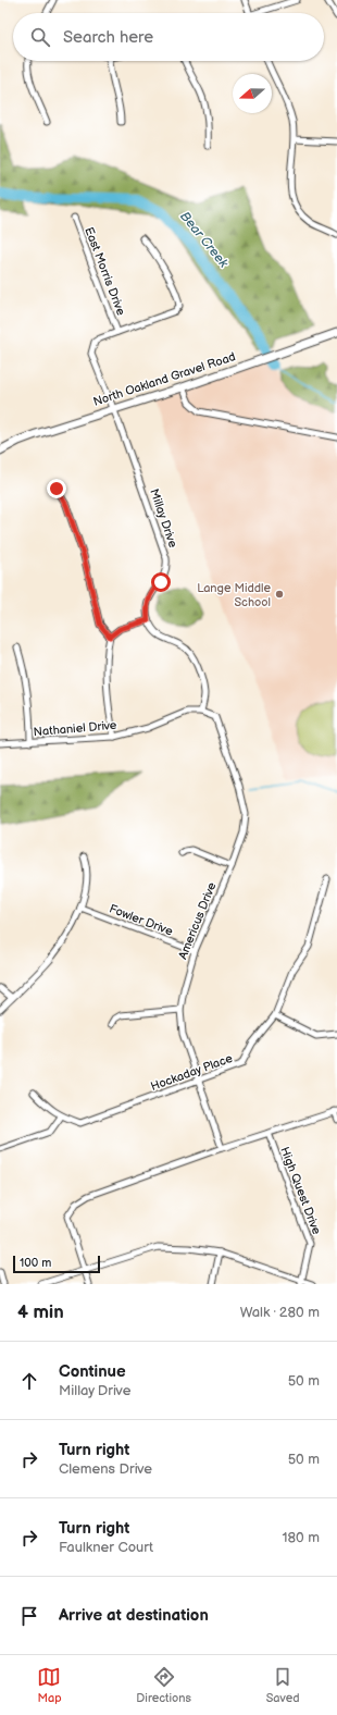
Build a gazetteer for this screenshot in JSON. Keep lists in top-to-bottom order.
{
  "streets": {
    "street": [
      "East Morris Drive",
      "North Oakland Gravel Road",
      "Millay Drive",
      "Nathaniel Drive",
      "Fowler Drive",
      "Americus Drive",
      "Hockaday Place",
      "High Quest Drive"
    ]
  },
  "crossings": [
    ["East Morris Drive", "Millay Drive"],
    ["North Oakland Gravel Road", "Millay Drive"],
    ["Nathaniel Drive", "Americus Drive"],
    ["Fowler Drive", "Americus Drive"],
    ["Americus Drive", "Hockaday Place"]
  ],
  "water": ["Bear Creek"],
  "places": ["Lange Middle School"],
  "scale_bar": "100 m",
  "north": "left",
  "page": {
    "search": "Search here",
    "scale": "100 m",
    "heading": ["4 min", "Walk · 280 m"],
    "list": [
      ["Continue", "Millay Drive", "50 m"],
      ["Turn right", "Clemens Drive", "50 m"],
      ["Turn right", "Faulkner Court", "180 m"],
      "Arrive at destination"
    ],
    "nav": ["Map", "Directions", "Saved"]
  }
}
